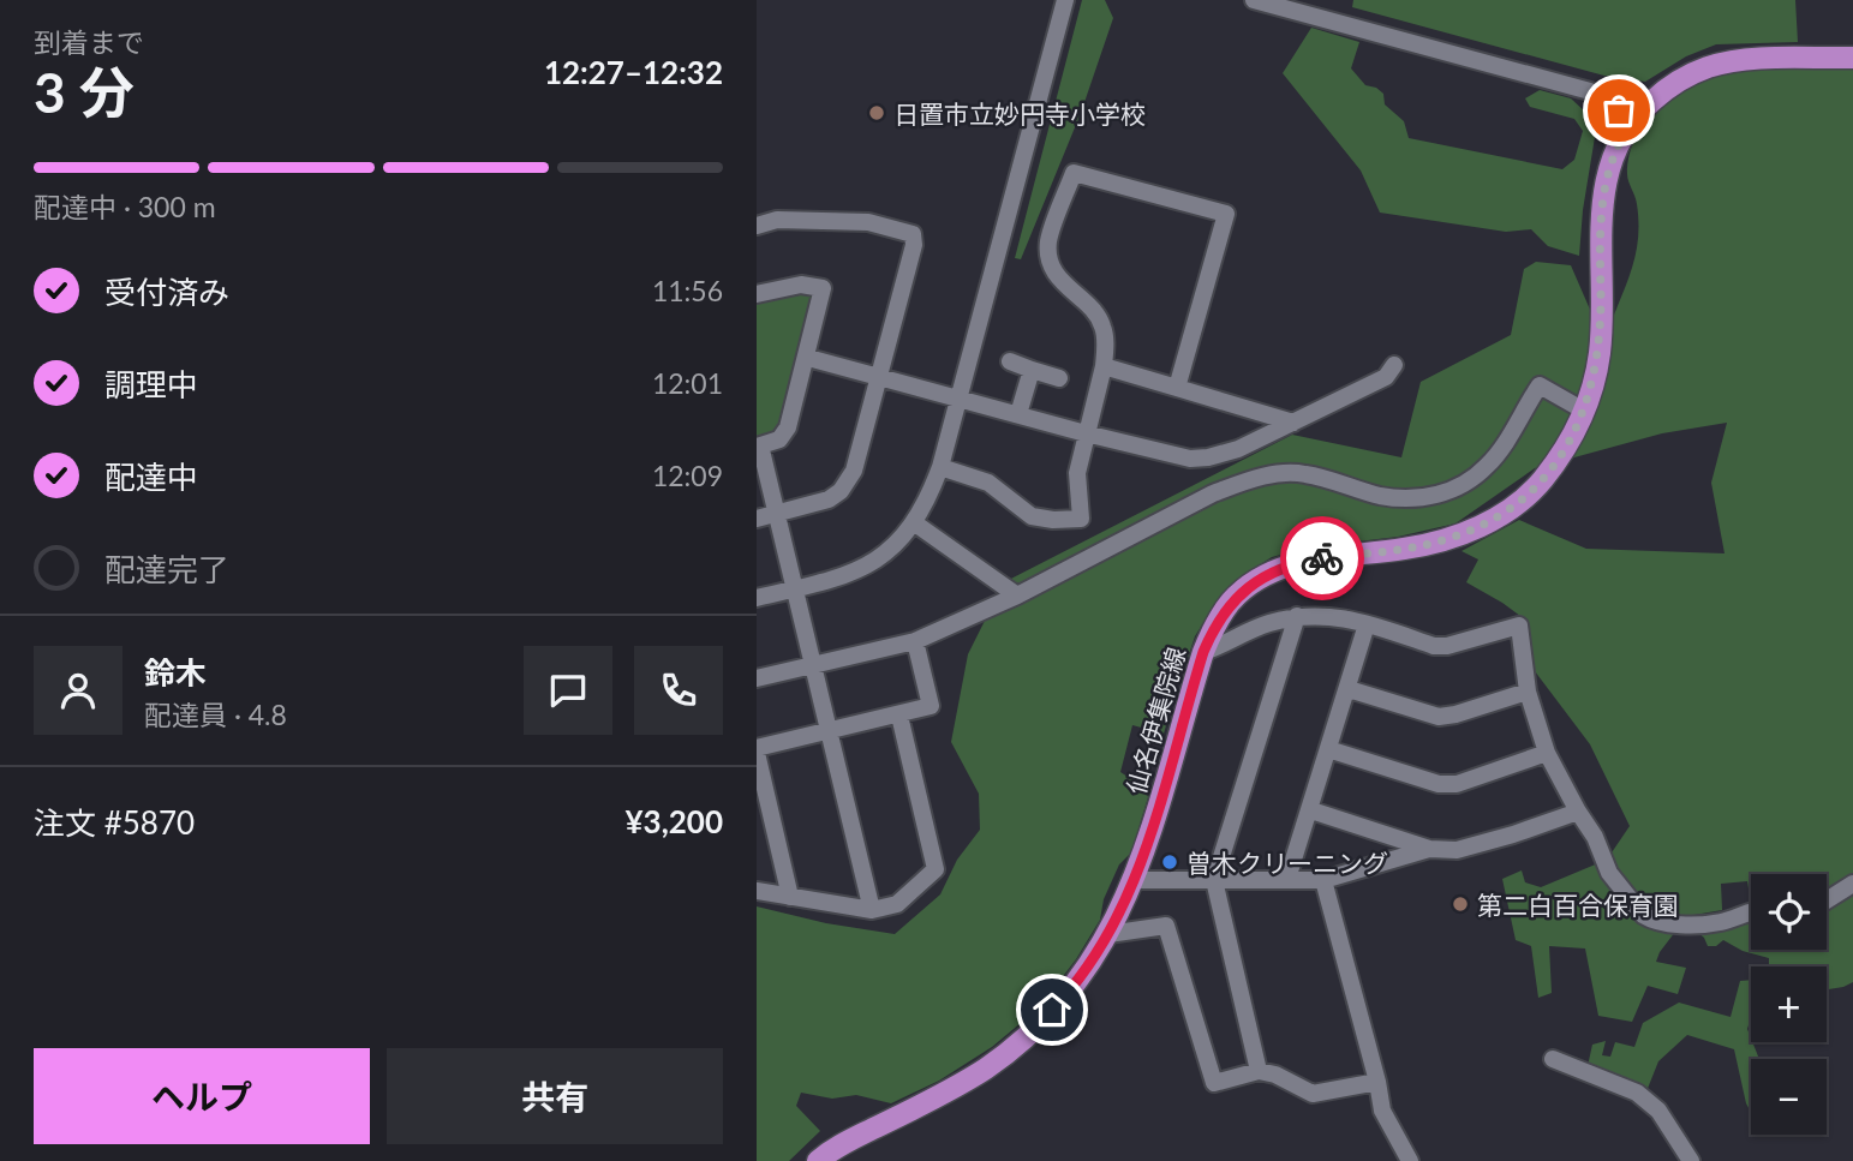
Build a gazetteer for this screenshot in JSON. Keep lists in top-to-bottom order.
{
  "streets": {
    "main road": ["仙名伊集院線"]
  },
  "places": ["日置市立妙円寺小学校", "曽木クリーニング", "第二白百合保育園"],
  "page": {
    "heading": ["3 分", "到着まで", "12:27–12:32"],
    "panel": [
      "鈴木",
      "配達員 · 4.8",
      "注文 #5870",
      "¥3,200"
    ],
    "bar": "配達中 · 300 m",
    "list": [
      ["受付済み", "11:56"],
      ["調理中", "12:01"],
      ["配達中", "12:09"],
      "配達完了"
    ],
    "map_buttons": ["+", "−"],
    "buttons": ["ヘルプ", "共有"]
  }
}
